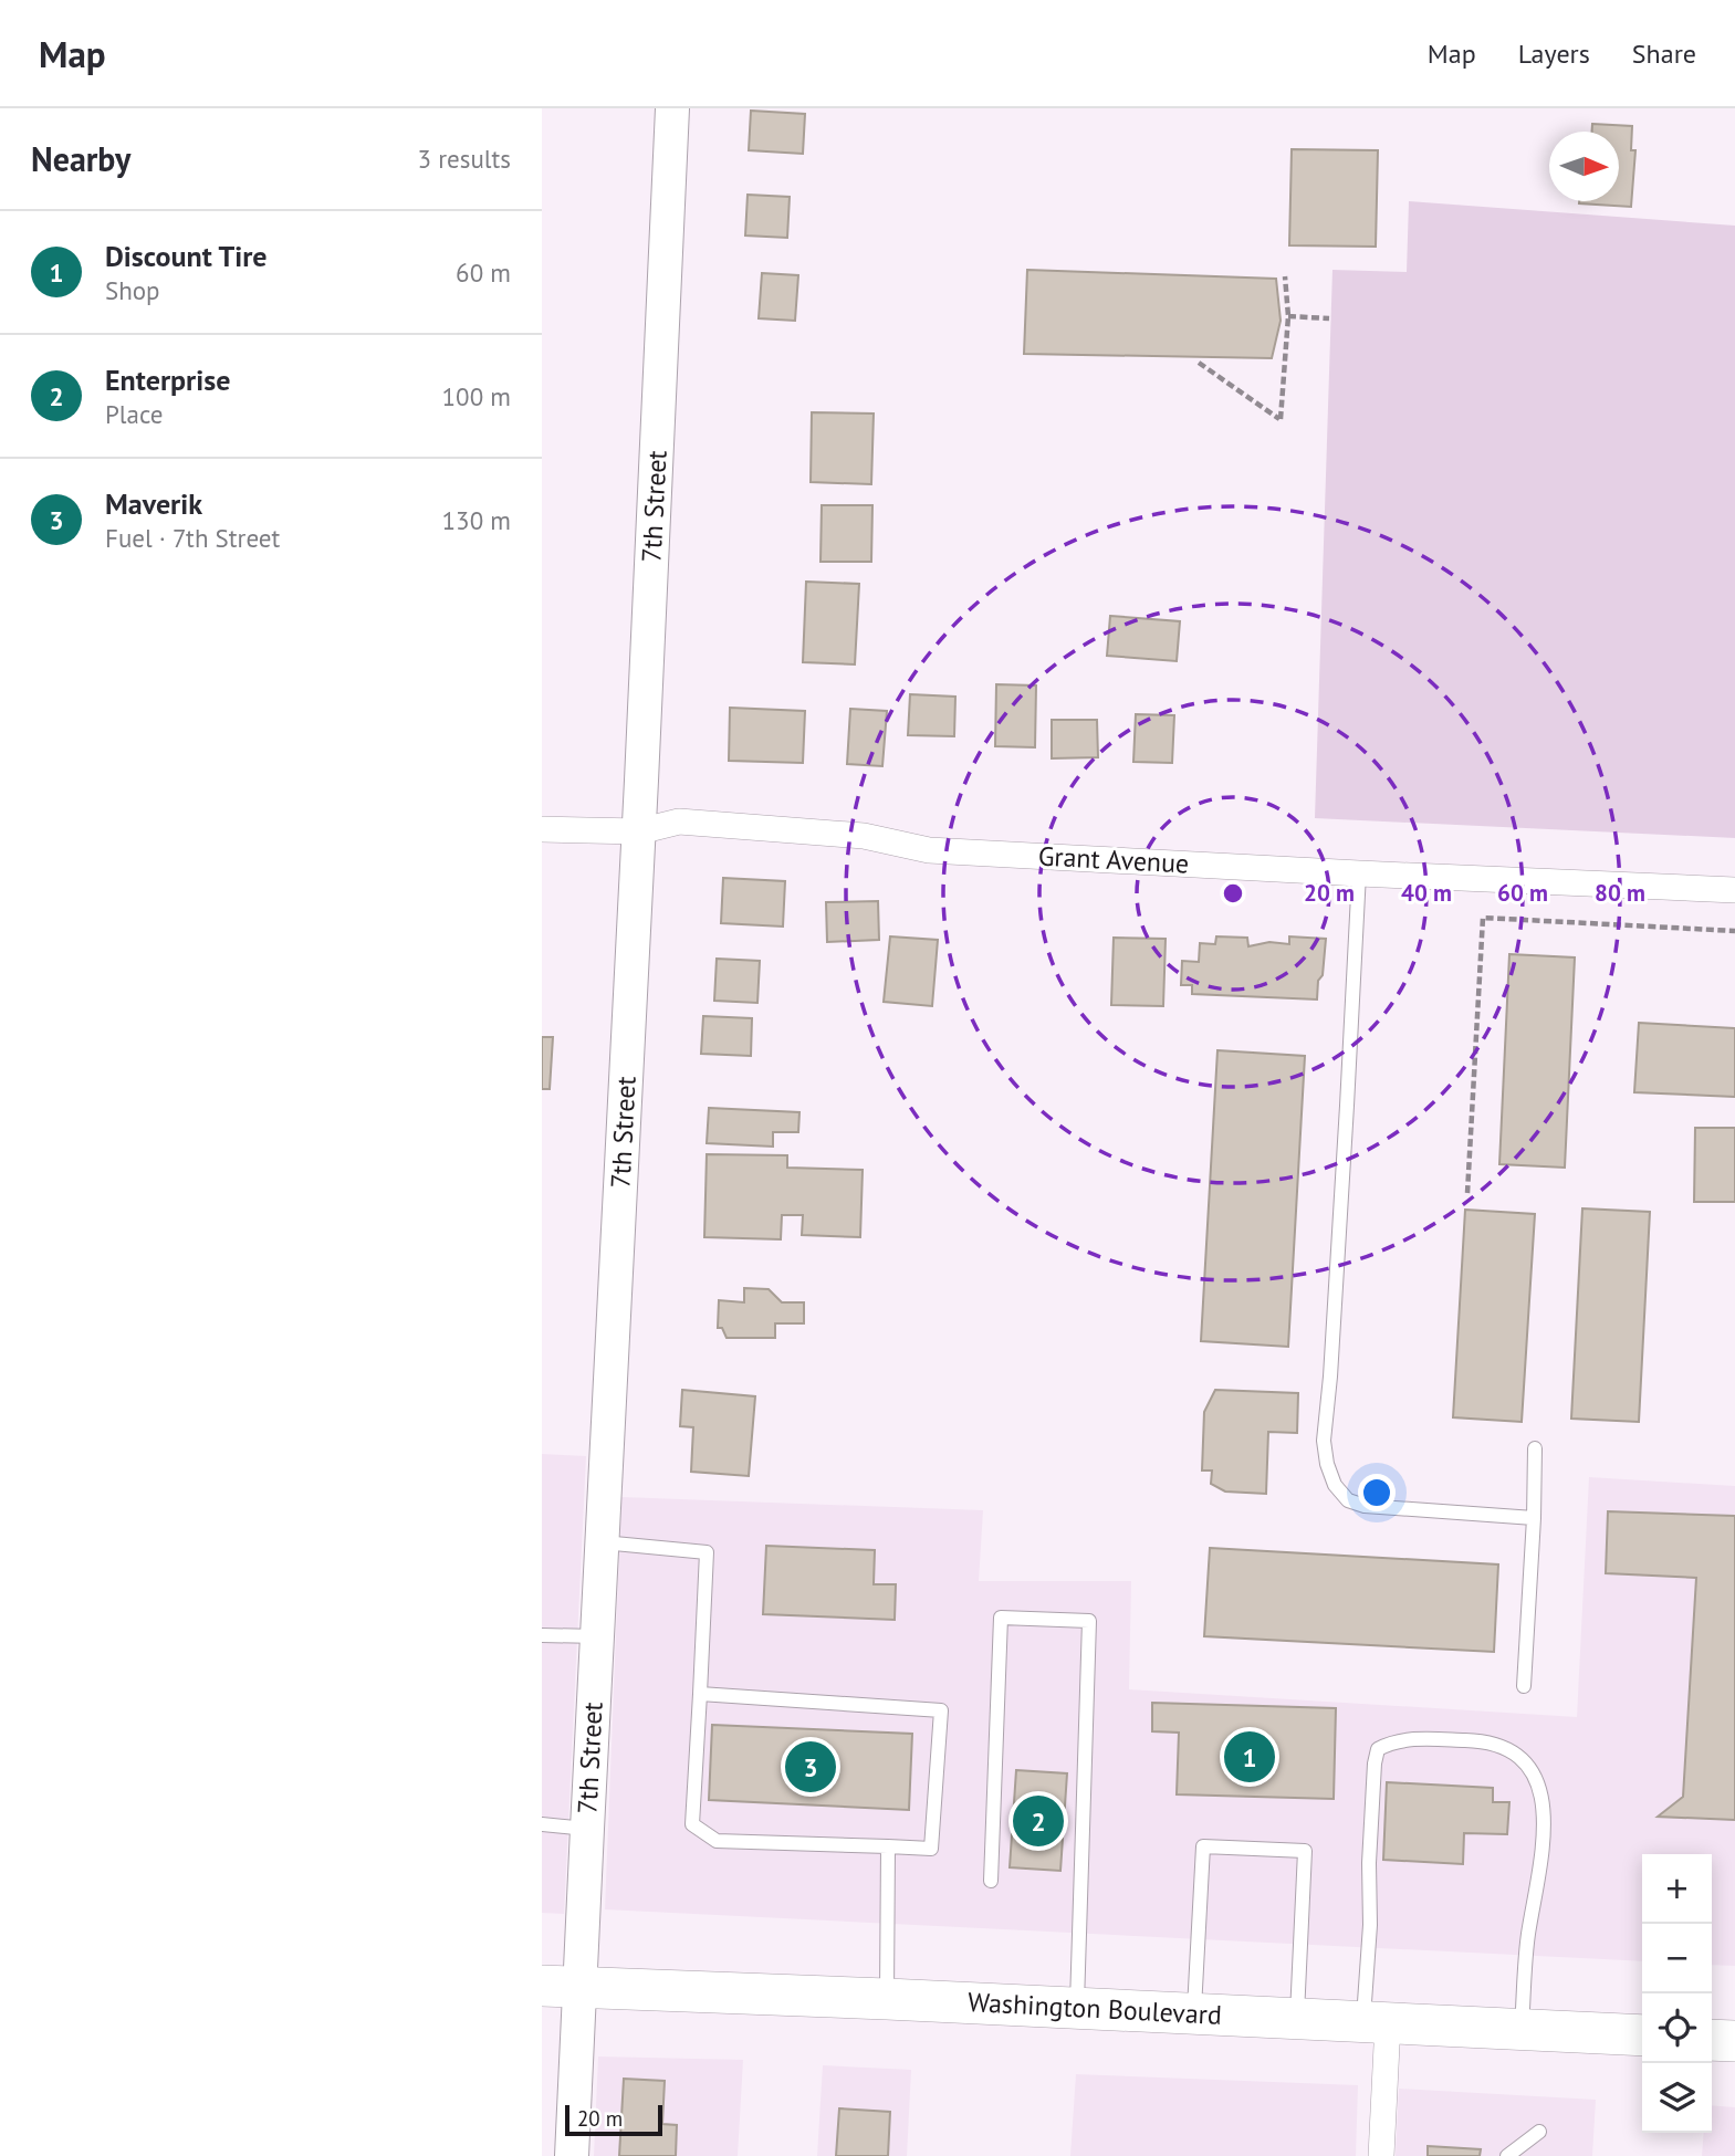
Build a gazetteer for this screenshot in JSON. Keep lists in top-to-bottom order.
{
  "streets": {
    "main road": ["Washington Boulevard"],
    "street": ["7th Street", "Grant Avenue"]
  },
  "crossings": [
    ["7th Street", "Grant Avenue"],
    ["7th Street", "Washington Boulevard"]
  ],
  "scale_bar": "20 m",
  "north": "right",
  "page": {
    "header": "Map",
    "nav": ["Map", "Layers", "Share"],
    "heading": ["Nearby", "3 results"],
    "list": [
      {
        "mark": "1",
        "name": "Discount Tire",
        "note": "Shop",
        "value": "60 m"
      },
      {
        "mark": "2",
        "name": "Enterprise",
        "note": "Place",
        "value": "100 m"
      },
      {
        "mark": "3",
        "name": "Maverik",
        "note": "Fuel · 7th Street",
        "value": "130 m"
      }
    ],
    "pins": ["1", "3", "2"],
    "map_buttons": ["+", "−"],
    "scale": "20 m"
  },
  "rings": [
    "20 m",
    "40 m",
    "60 m",
    "80 m"
  ]
}
